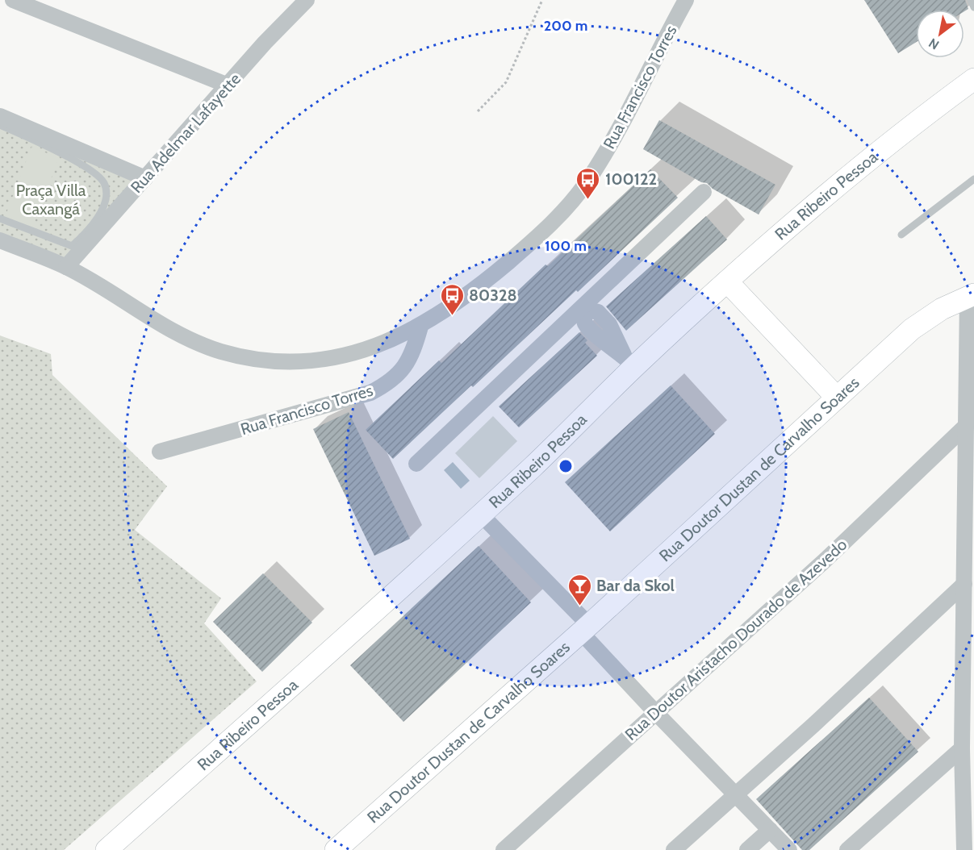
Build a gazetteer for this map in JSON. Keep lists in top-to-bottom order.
{
  "streets": {
    "main road": ["Rua Ribeiro Pessoa", "Rua Doutor Dustan de Carvalho Soares"],
    "street": ["Rua Francisco Torres", "Rua Adelmar Lafayette", "Rua Doutor Aristacho Dourado de Azevedo"]
  },
  "crossings": [
    ["Rua Francisco Torres", "Rua Adelmar Lafayette"]
  ],
  "parks": ["Praça Villa Caxangá"],
  "places": {
    "bus stop": ["100122", "80328"],
    "bar": ["Bar da Skol"]
  },
  "north": "bottom left",
  "rings": ["200 m", "100 m"]
}
